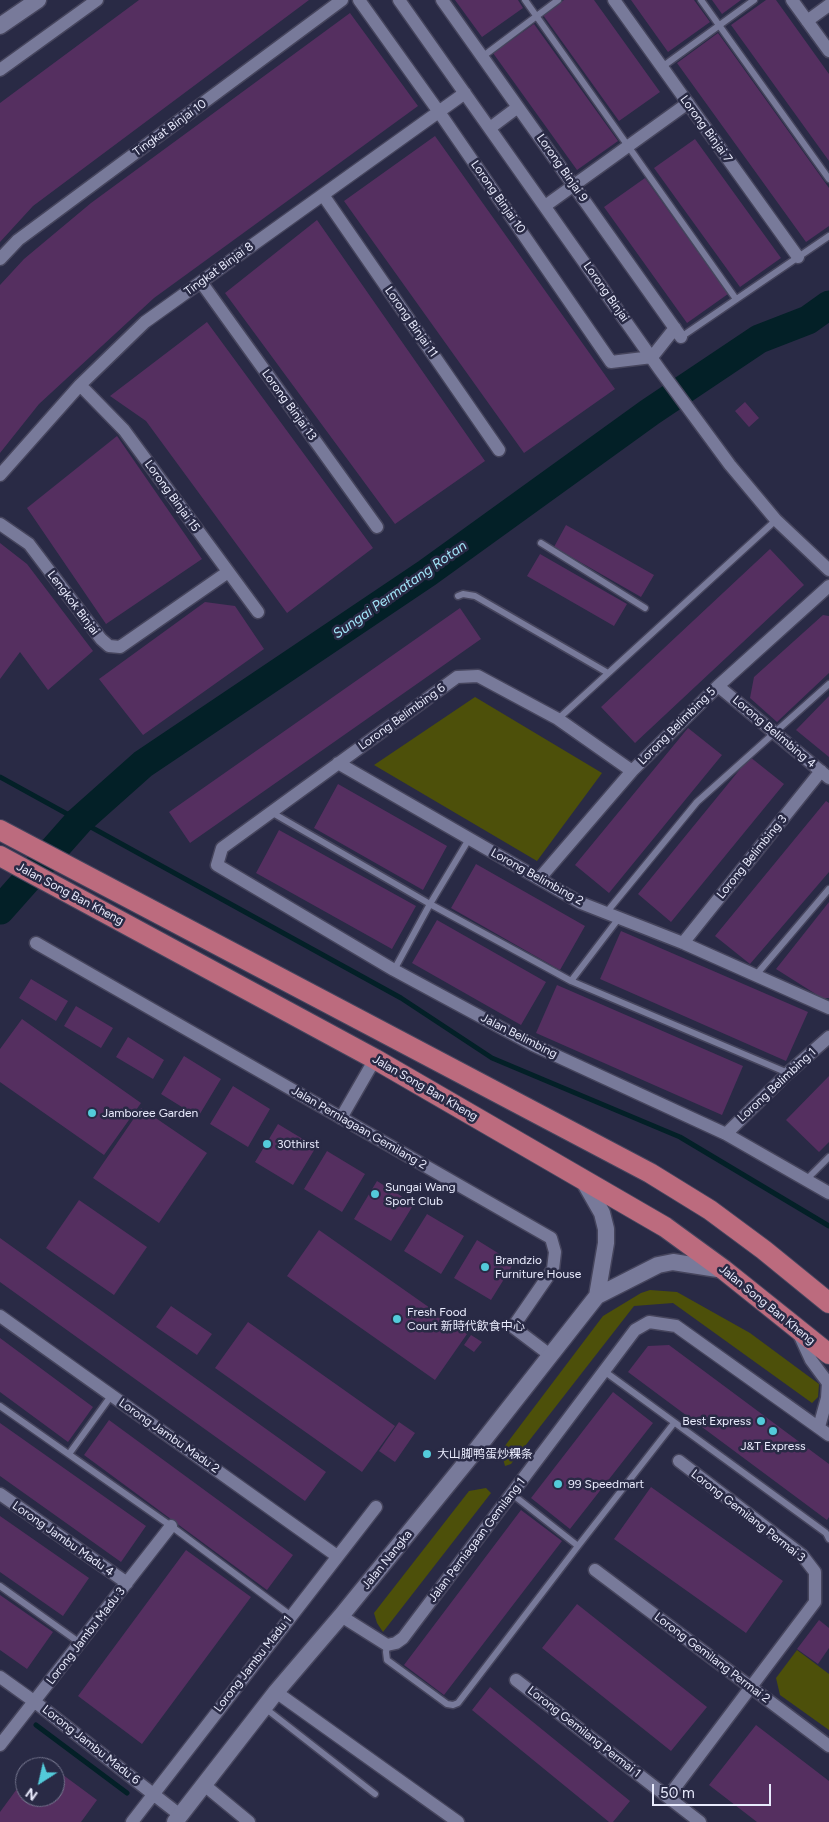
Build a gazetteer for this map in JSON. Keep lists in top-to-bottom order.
{
  "streets": {
    "main road": ["Jalan Song Ban Kheng"],
    "street": [
      "Tingkat Binjai 10",
      "Lorong Binjai 7",
      "Lorong Binjai 9",
      "Lorong Binjai 10",
      "Tingkat Binjai 8",
      "Lorong Binjai",
      "Lorong Binjai 11",
      "Lorong Binjai 13",
      "Lorong Binjai 15",
      "Lengkok Binjai",
      "Lorong Belimbing 6",
      "Lorong Belimbing 5",
      "Lorong Belimbing 4",
      "Lorong Belimbing 3",
      "Lorong Belimbing 2",
      "Jalan Belimbing",
      "Lorong Belimbing 1",
      "Jalan Perniagaan Gemilang 2",
      "Lorong Jambu Madu 2",
      "Lorong Gemilang Permai 3",
      "Lorong Jambu Madu 4",
      "Jalan Perniagaan Gemilang 1",
      "Jalan Nangka",
      "Lorong Jambu Madu 3",
      "Lorong Gemilang Permai 2",
      "Lorong Jambu Madu 1",
      "Lorong Gemilang Permai 1",
      "Lorong Jambu Madu 6"
    ]
  },
  "crossings": [
    ["Lorong Binjai 10", "Tingkat Binjai 8"],
    ["Lorong Binjai 10", "Lorong Binjai"],
    ["Tingkat Binjai 8", "Lorong Binjai"],
    ["Tingkat Binjai 8", "Lorong Binjai 11"],
    ["Tingkat Binjai 8", "Lorong Binjai 13"],
    ["Tingkat Binjai 8", "Lorong Binjai 15"],
    ["Lorong Binjai 15", "Lengkok Binjai"],
    ["Lorong Belimbing 6", "Lorong Belimbing 5"],
    ["Lorong Belimbing 6", "Lorong Belimbing 2"],
    ["Lorong Belimbing 6", "Jalan Belimbing"],
    ["Lorong Belimbing 5", "Lorong Belimbing 4"],
    ["Lorong Belimbing 5", "Lorong Belimbing 2"],
    ["Lorong Belimbing 4", "Lorong Belimbing 3"],
    ["Lorong Belimbing 3", "Lorong Belimbing 2"],
    ["Jalan Song Ban Kheng", "Jalan Nangka"],
    ["Jalan Belimbing", "Lorong Belimbing 1"],
    ["Jalan Perniagaan Gemilang 2", "Jalan Nangka"],
    ["Lorong Jambu Madu 2", "Lorong Jambu Madu 1"],
    ["Lorong Gemilang Permai 3", "Lorong Gemilang Permai 2"],
    ["Lorong Jambu Madu 4", "Lorong Jambu Madu 3"],
    ["Jalan Nangka", "Lorong Jambu Madu 6"],
    ["Lorong Jambu Madu 3", "Lorong Jambu Madu 6"],
    ["Lorong Jambu Madu 1", "Lorong Jambu Madu 6"]
  ],
  "water": ["Sungai Permatang Rotan"],
  "places": [
    "Jamboree Garden",
    "30thirst",
    "Sungai Wang Sport Club",
    "Brandzio Furniture House",
    "Fresh Food Court 新時代飲食中心",
    "Best Express",
    "J&T Express",
    "大山脚鸭蛋炒粿条",
    "99 Speedmart"
  ],
  "scale_bar": "50 m",
  "north": "bottom left"
}
